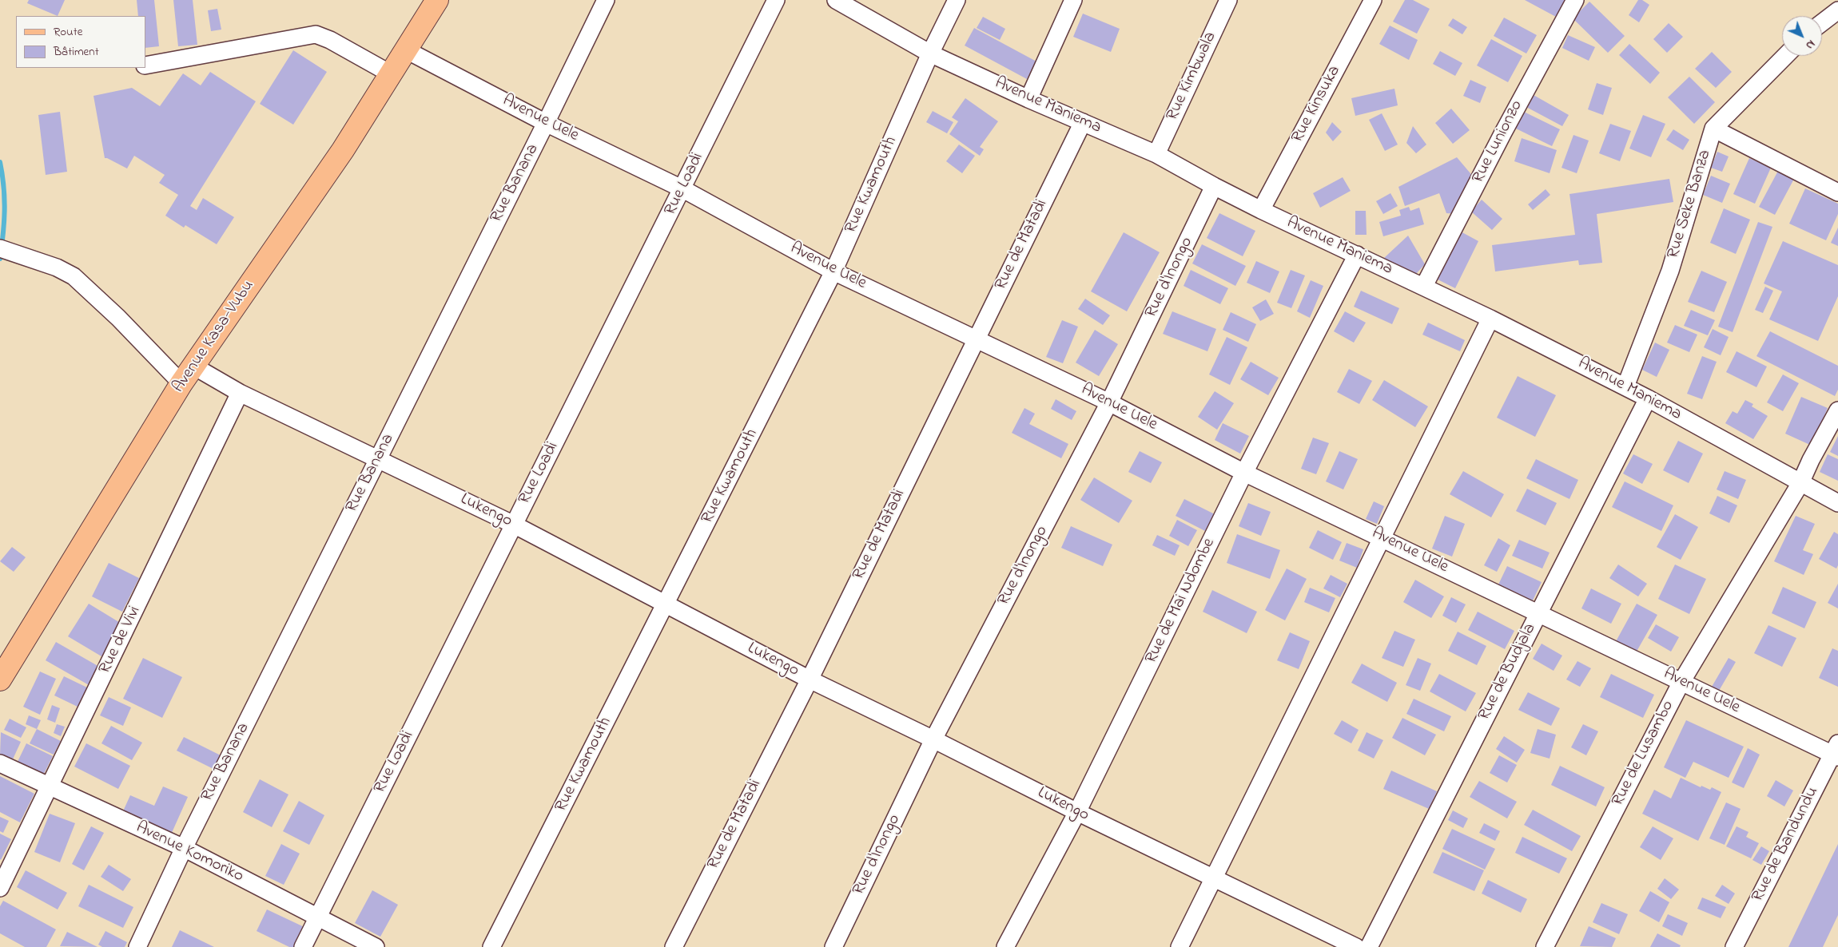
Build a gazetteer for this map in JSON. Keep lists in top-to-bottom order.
{
  "streets": {
    "main road": ["Avenue Kasa-Vubu"],
    "street": [
      "Rue Kimbwala",
      "Rue Kinsuka",
      "Avenue Maniema",
      "Avenue Uele",
      "Rue Lunionzo",
      "Rue Banana",
      "Rue Loadi",
      "Rue Kwamouth",
      "Rue Seke Banza",
      "Rue de Matadi",
      "Rue d'Inongo",
      "Lukengo",
      "Rue de Mai Ndombe",
      "Rue de Vivi",
      "Rue de Budjala",
      "Rue de Lusambo",
      "Rue de Bandundu",
      "Avenue Komoriko"
    ]
  },
  "crossings": [
    ["Rue Kimbwala", "Avenue Maniema"],
    ["Rue Kinsuka", "Avenue Maniema"],
    ["Avenue Maniema", "Rue Lunionzo"],
    ["Avenue Maniema", "Rue Kwamouth"],
    ["Avenue Maniema", "Rue Seke Banza"],
    ["Avenue Maniema", "Rue de Matadi"],
    ["Avenue Maniema", "Rue d'Inongo"],
    ["Avenue Maniema", "Rue de Mai Ndombe"],
    ["Avenue Maniema", "Rue de Budjala"],
    ["Avenue Maniema", "Rue de Lusambo"],
    ["Avenue Uele", "Rue Banana"],
    ["Avenue Uele", "Rue Loadi"],
    ["Avenue Uele", "Rue Kwamouth"],
    ["Avenue Uele", "Rue de Matadi"],
    ["Avenue Uele", "Rue d'Inongo"],
    ["Avenue Uele", "Avenue Kasa-Vubu"],
    ["Avenue Uele", "Rue de Mai Ndombe"],
    ["Avenue Uele", "Rue de Budjala"],
    ["Avenue Uele", "Rue de Lusambo"],
    ["Avenue Uele", "Rue de Bandundu"],
    ["Rue Banana", "Lukengo"],
    ["Rue Banana", "Avenue Komoriko"],
    ["Rue Loadi", "Lukengo"],
    ["Rue Loadi", "Avenue Komoriko"],
    ["Rue Kwamouth", "Lukengo"],
    ["Rue de Matadi", "Lukengo"],
    ["Rue d'Inongo", "Lukengo"],
    ["Avenue Kasa-Vubu", "Lukengo"],
    ["Lukengo", "Rue de Mai Ndombe"],
    ["Lukengo", "Rue de Vivi"],
    ["Rue de Vivi", "Avenue Komoriko"]
  ],
  "legend": ["Route", "Bâtiment"],
  "north": "bottom right"
}
